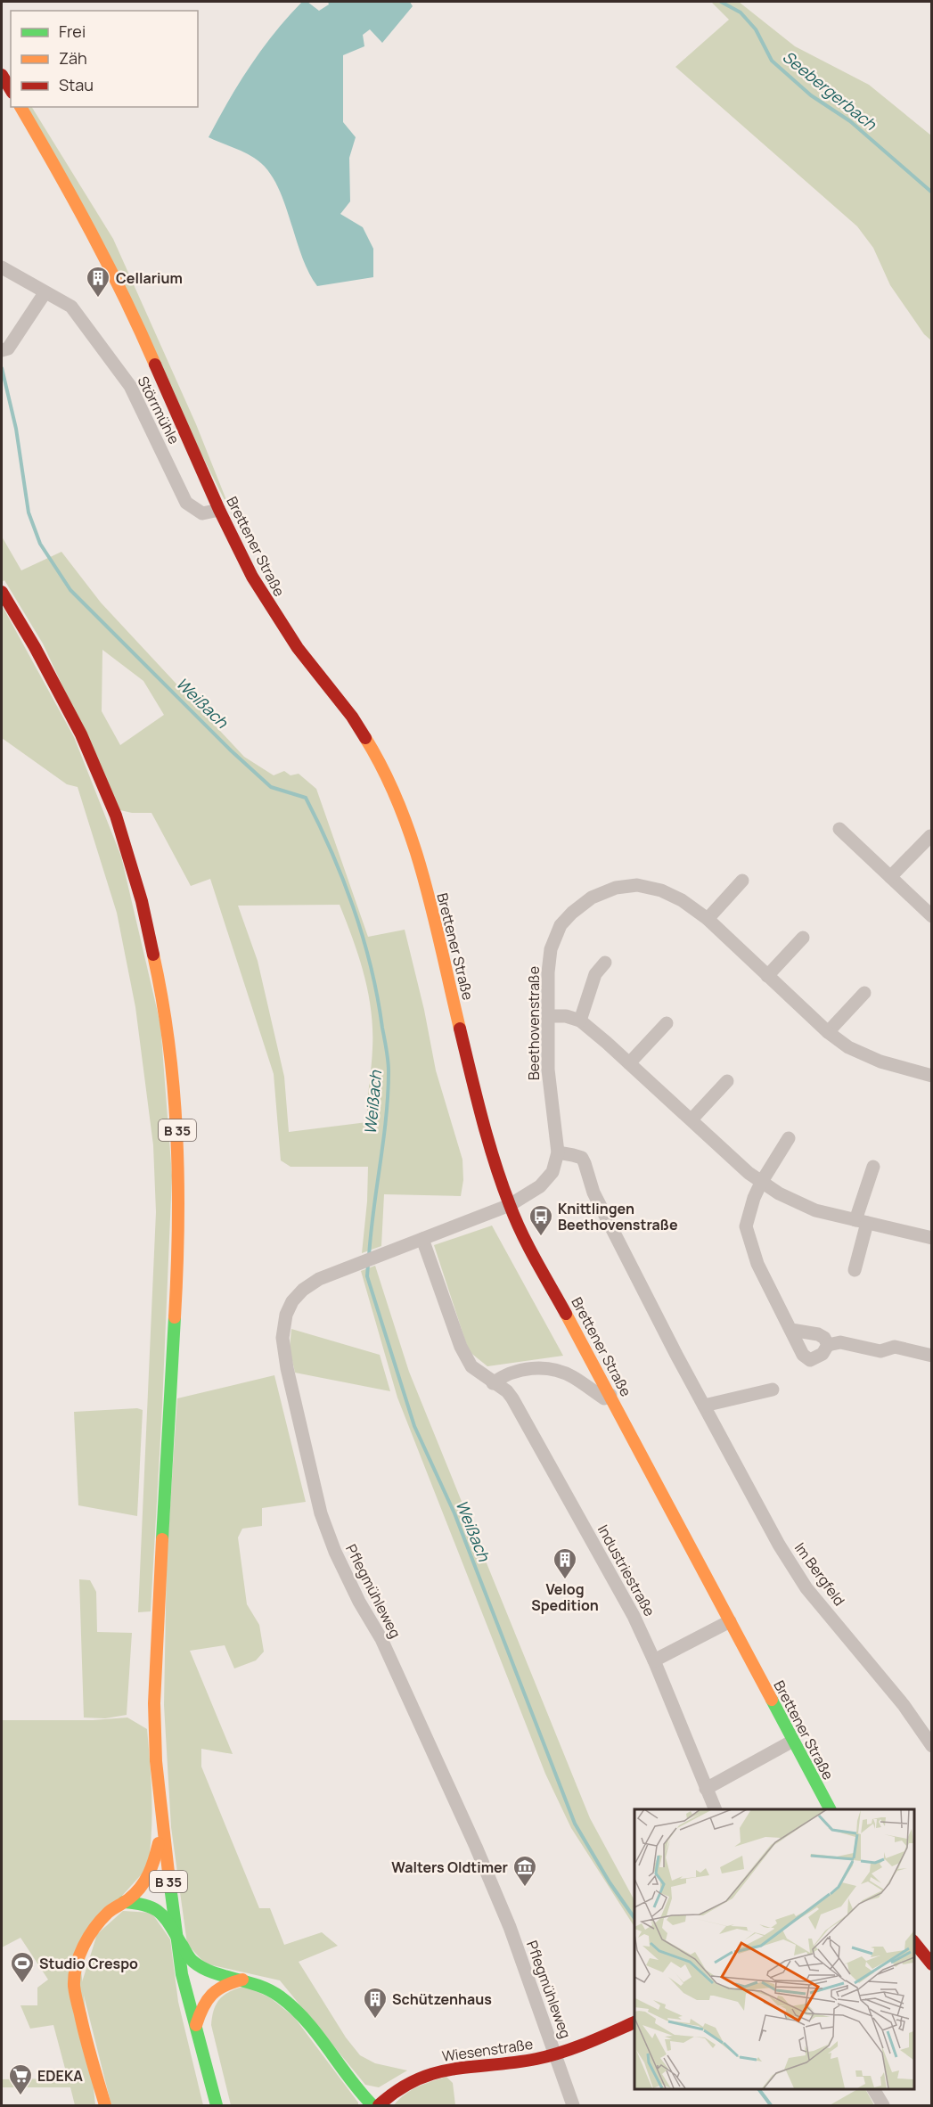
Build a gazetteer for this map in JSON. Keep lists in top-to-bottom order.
{
  "streets": {
    "main road": ["Brettener Straße", "B 35", "Wiesenstraße"],
    "street": [
      "Störrmühle",
      "Beethovenstraße",
      "Industriestraße",
      "Im Bergfeld",
      "Pflegmühleweg"
    ]
  },
  "crossings": [
    ["Störrmühle", "Brettener Straße"],
    ["Brettener Straße", "Beethovenstraße"],
    ["Brettener Straße", "Pflegmühleweg"],
    ["Beethovenstraße", "Im Bergfeld"],
    ["Beethovenstraße", "Pflegmühleweg"],
    ["Industriestraße", "Pflegmühleweg"],
    ["Pflegmühleweg", "Wiesenstraße"]
  ],
  "water": ["Seebergerbach", "Weißach"],
  "places": {
    "building": ["Cellarium", "Velog Spedition", "Schützenhaus"],
    "bus stop": ["Knittlingen Beethovenstraße"],
    "museum": ["Walters Oldtimer"],
    "sports": ["Studio Crespo"],
    "supermarket": ["EDEKA"]
  },
  "legend": ["Frei", "Zäh", "Stau"]
}
